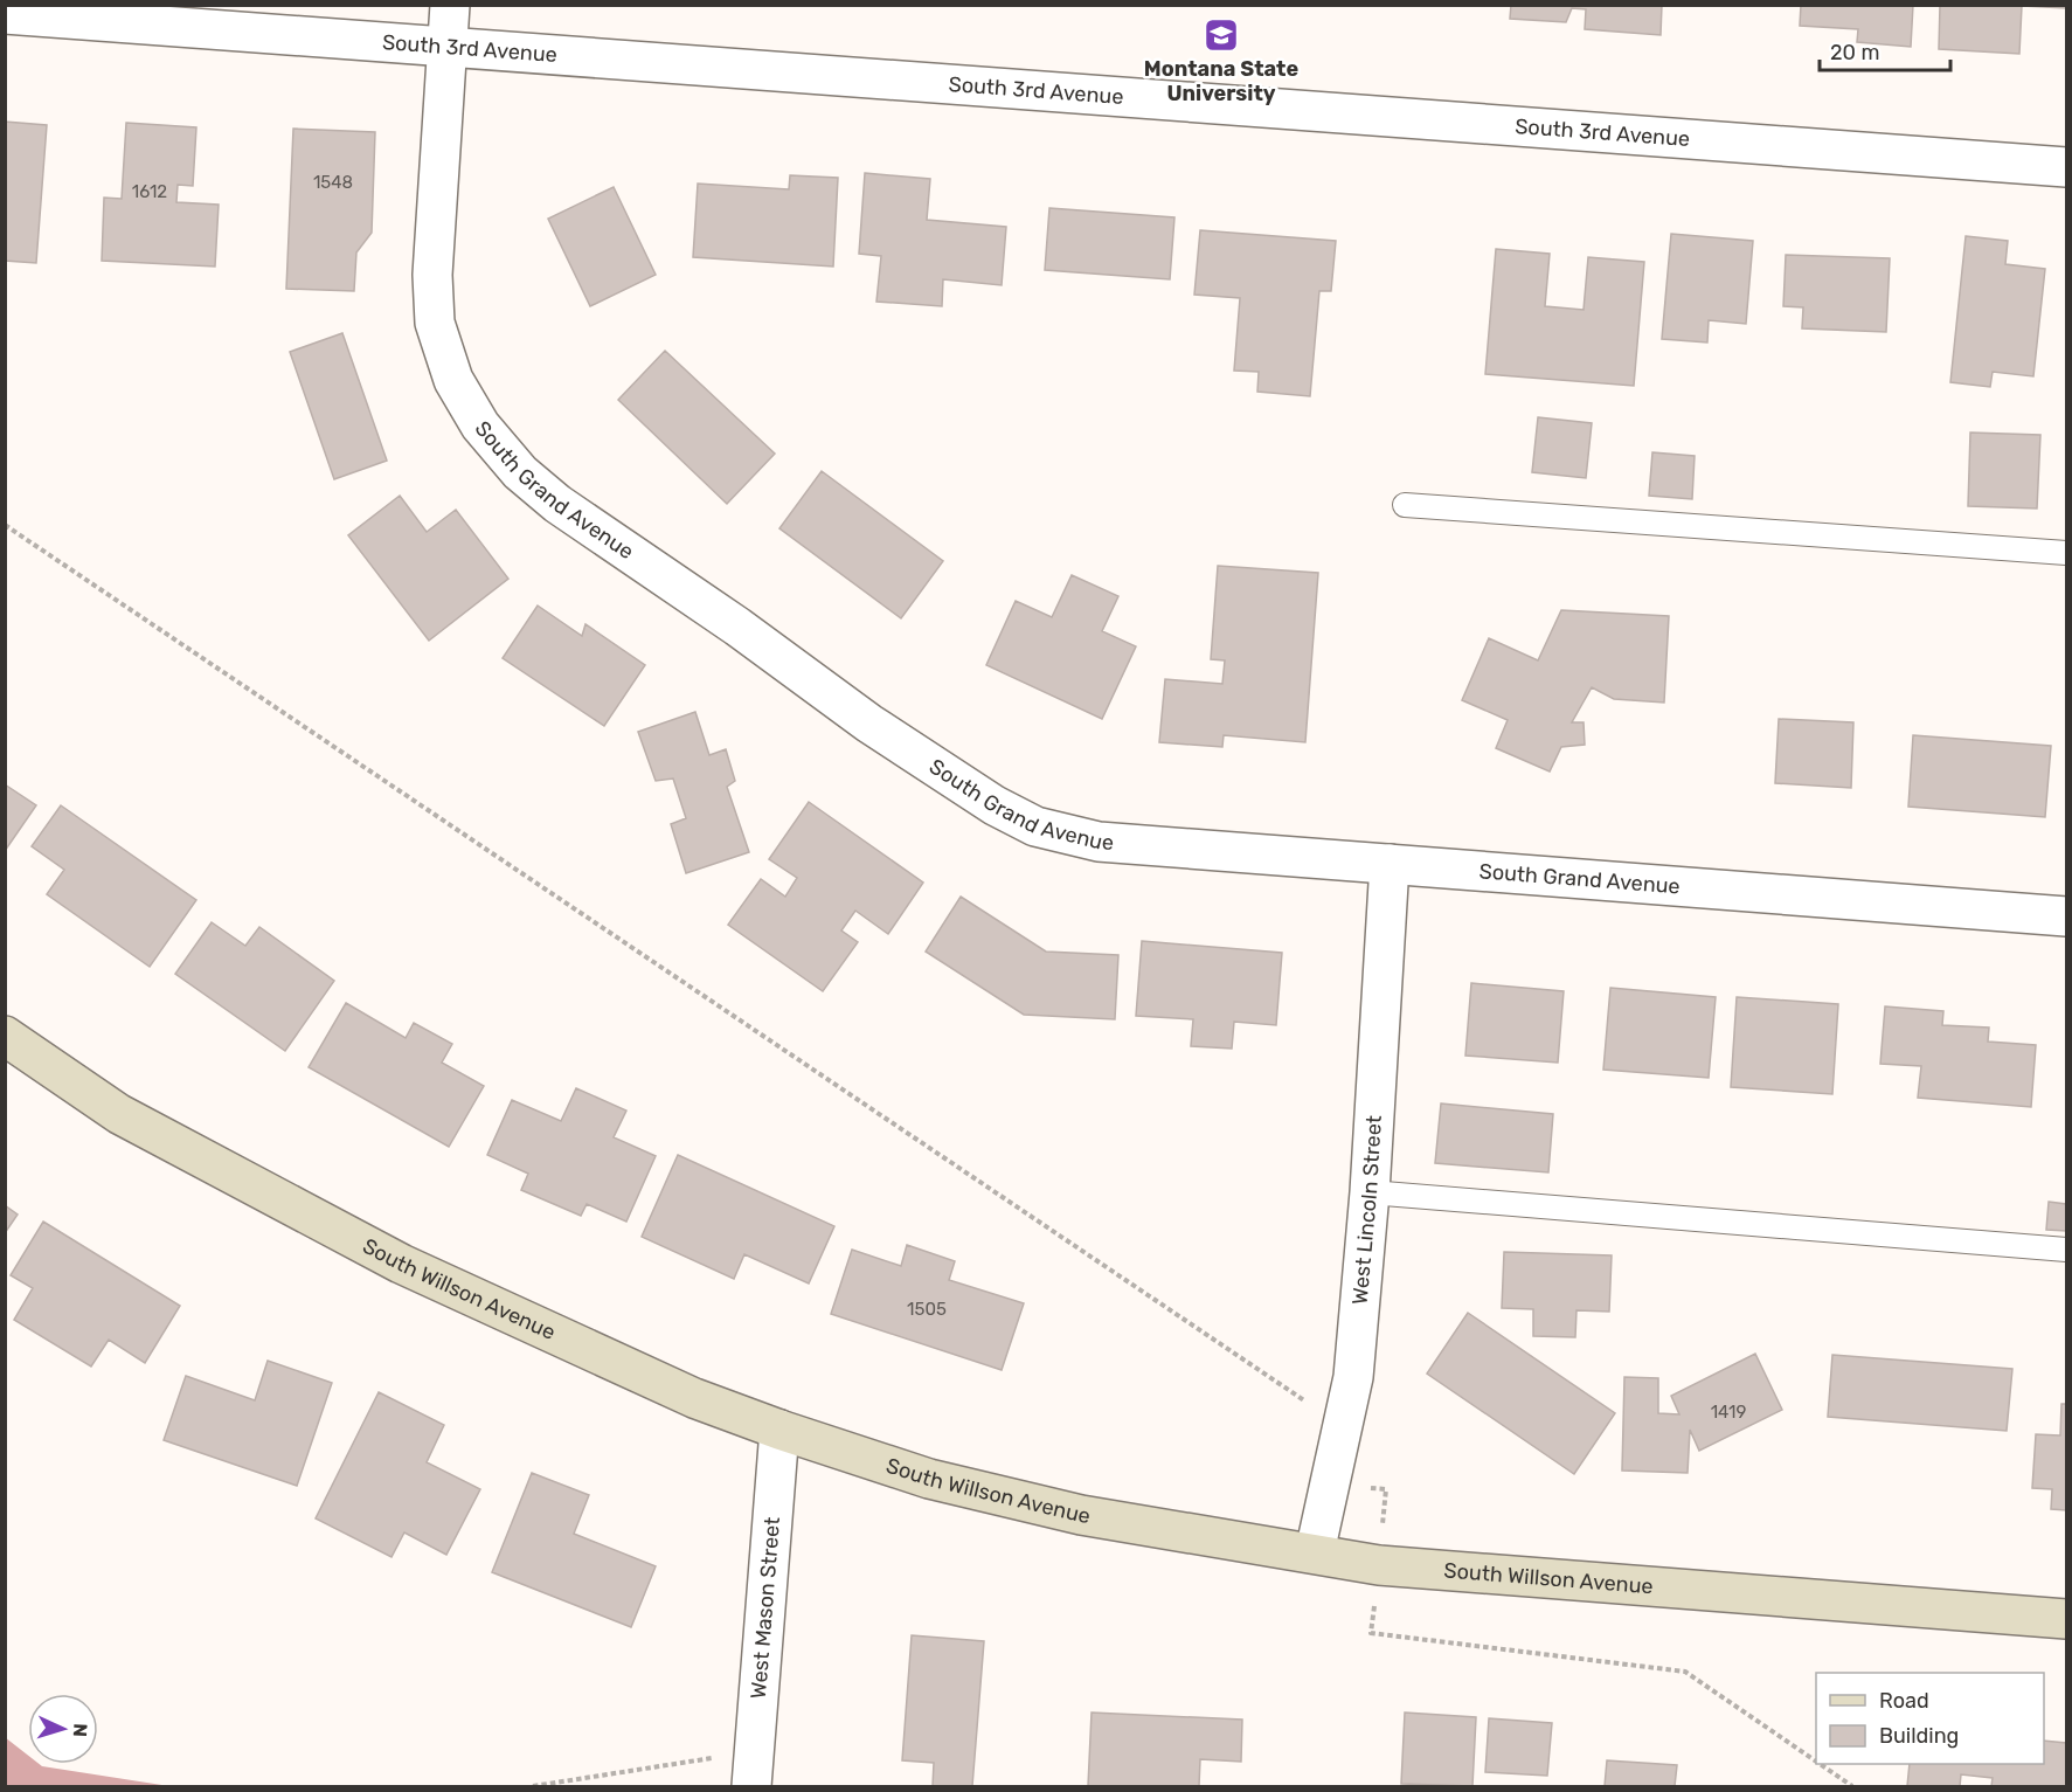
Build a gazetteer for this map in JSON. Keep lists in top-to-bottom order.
{
  "streets": {
    "main road": ["South Willson Avenue"],
    "street": [
      "South 3rd Avenue",
      "South Grand Avenue",
      "West Lincoln Street",
      "West Mason Street"
    ]
  },
  "crossings": [
    ["South 3rd Avenue", "South Grand Avenue"],
    ["South Grand Avenue", "West Lincoln Street"],
    ["West Lincoln Street", "South Willson Avenue"],
    ["South Willson Avenue", "West Mason Street"]
  ],
  "places": {
    "school or university": ["Montana State University"]
  },
  "house_numbers": [
    "1548",
    "1612",
    "1505",
    "1419"
  ],
  "legend": ["Road", "Building"],
  "scale_bar": "20 m",
  "north": "right"
}
